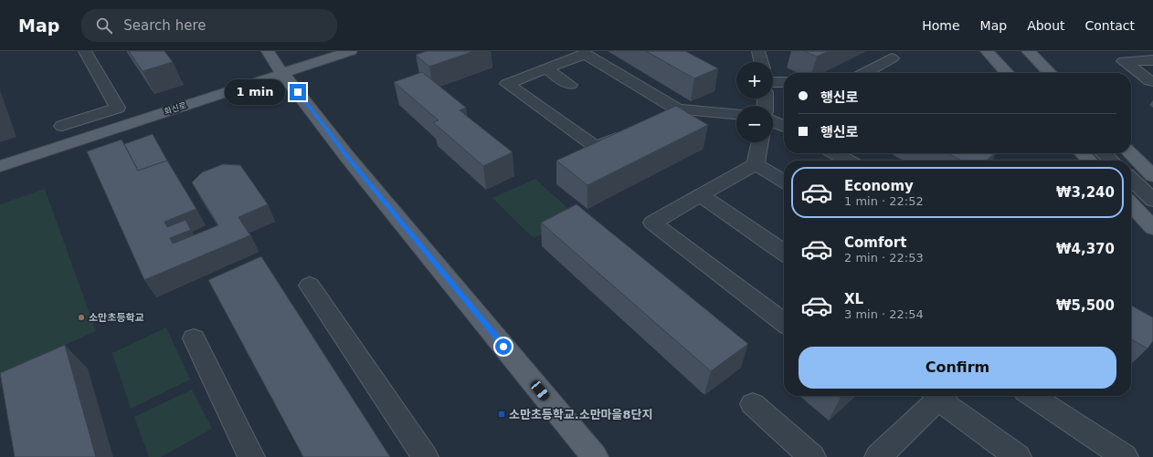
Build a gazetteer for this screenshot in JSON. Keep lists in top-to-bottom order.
{
  "streets": {
    "main road": ["화신로"]
  },
  "places": {
    "other": ["소만초등학교"],
    "transit": ["소만초등학교.소만마을8단지"]
  },
  "page": {
    "header": "Map",
    "search": "Search here",
    "nav": [
      "Home",
      "Map",
      "About",
      "Contact"
    ],
    "map_buttons": ["+", "−"],
    "banner": ["행신로", "행신로"],
    "bubble": "1 min",
    "list": [
      {
        "name": "Economy",
        "note": "1 min · 22:52",
        "value": "₩3,240"
      },
      {
        "name": "Comfort",
        "note": "2 min · 22:53",
        "value": "₩4,370"
      },
      {
        "name": "XL",
        "note": "3 min · 22:54",
        "value": "₩5,500"
      }
    ],
    "buttons": "Confirm"
  }
}
